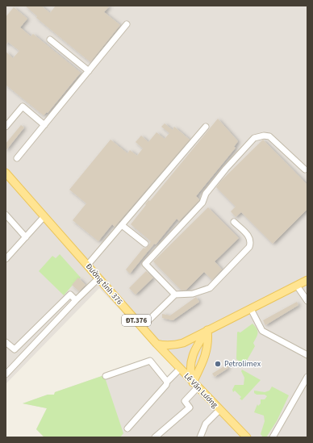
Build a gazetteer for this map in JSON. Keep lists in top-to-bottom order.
{
  "streets": {
    "main road": ["Đường tỉnh 376", "ĐT.376", "Lê Văn Lương"]
  },
  "crossings": [
    ["Đường tỉnh 376", "Lê Văn Lương"]
  ],
  "places": ["Petrolimex"]
}
